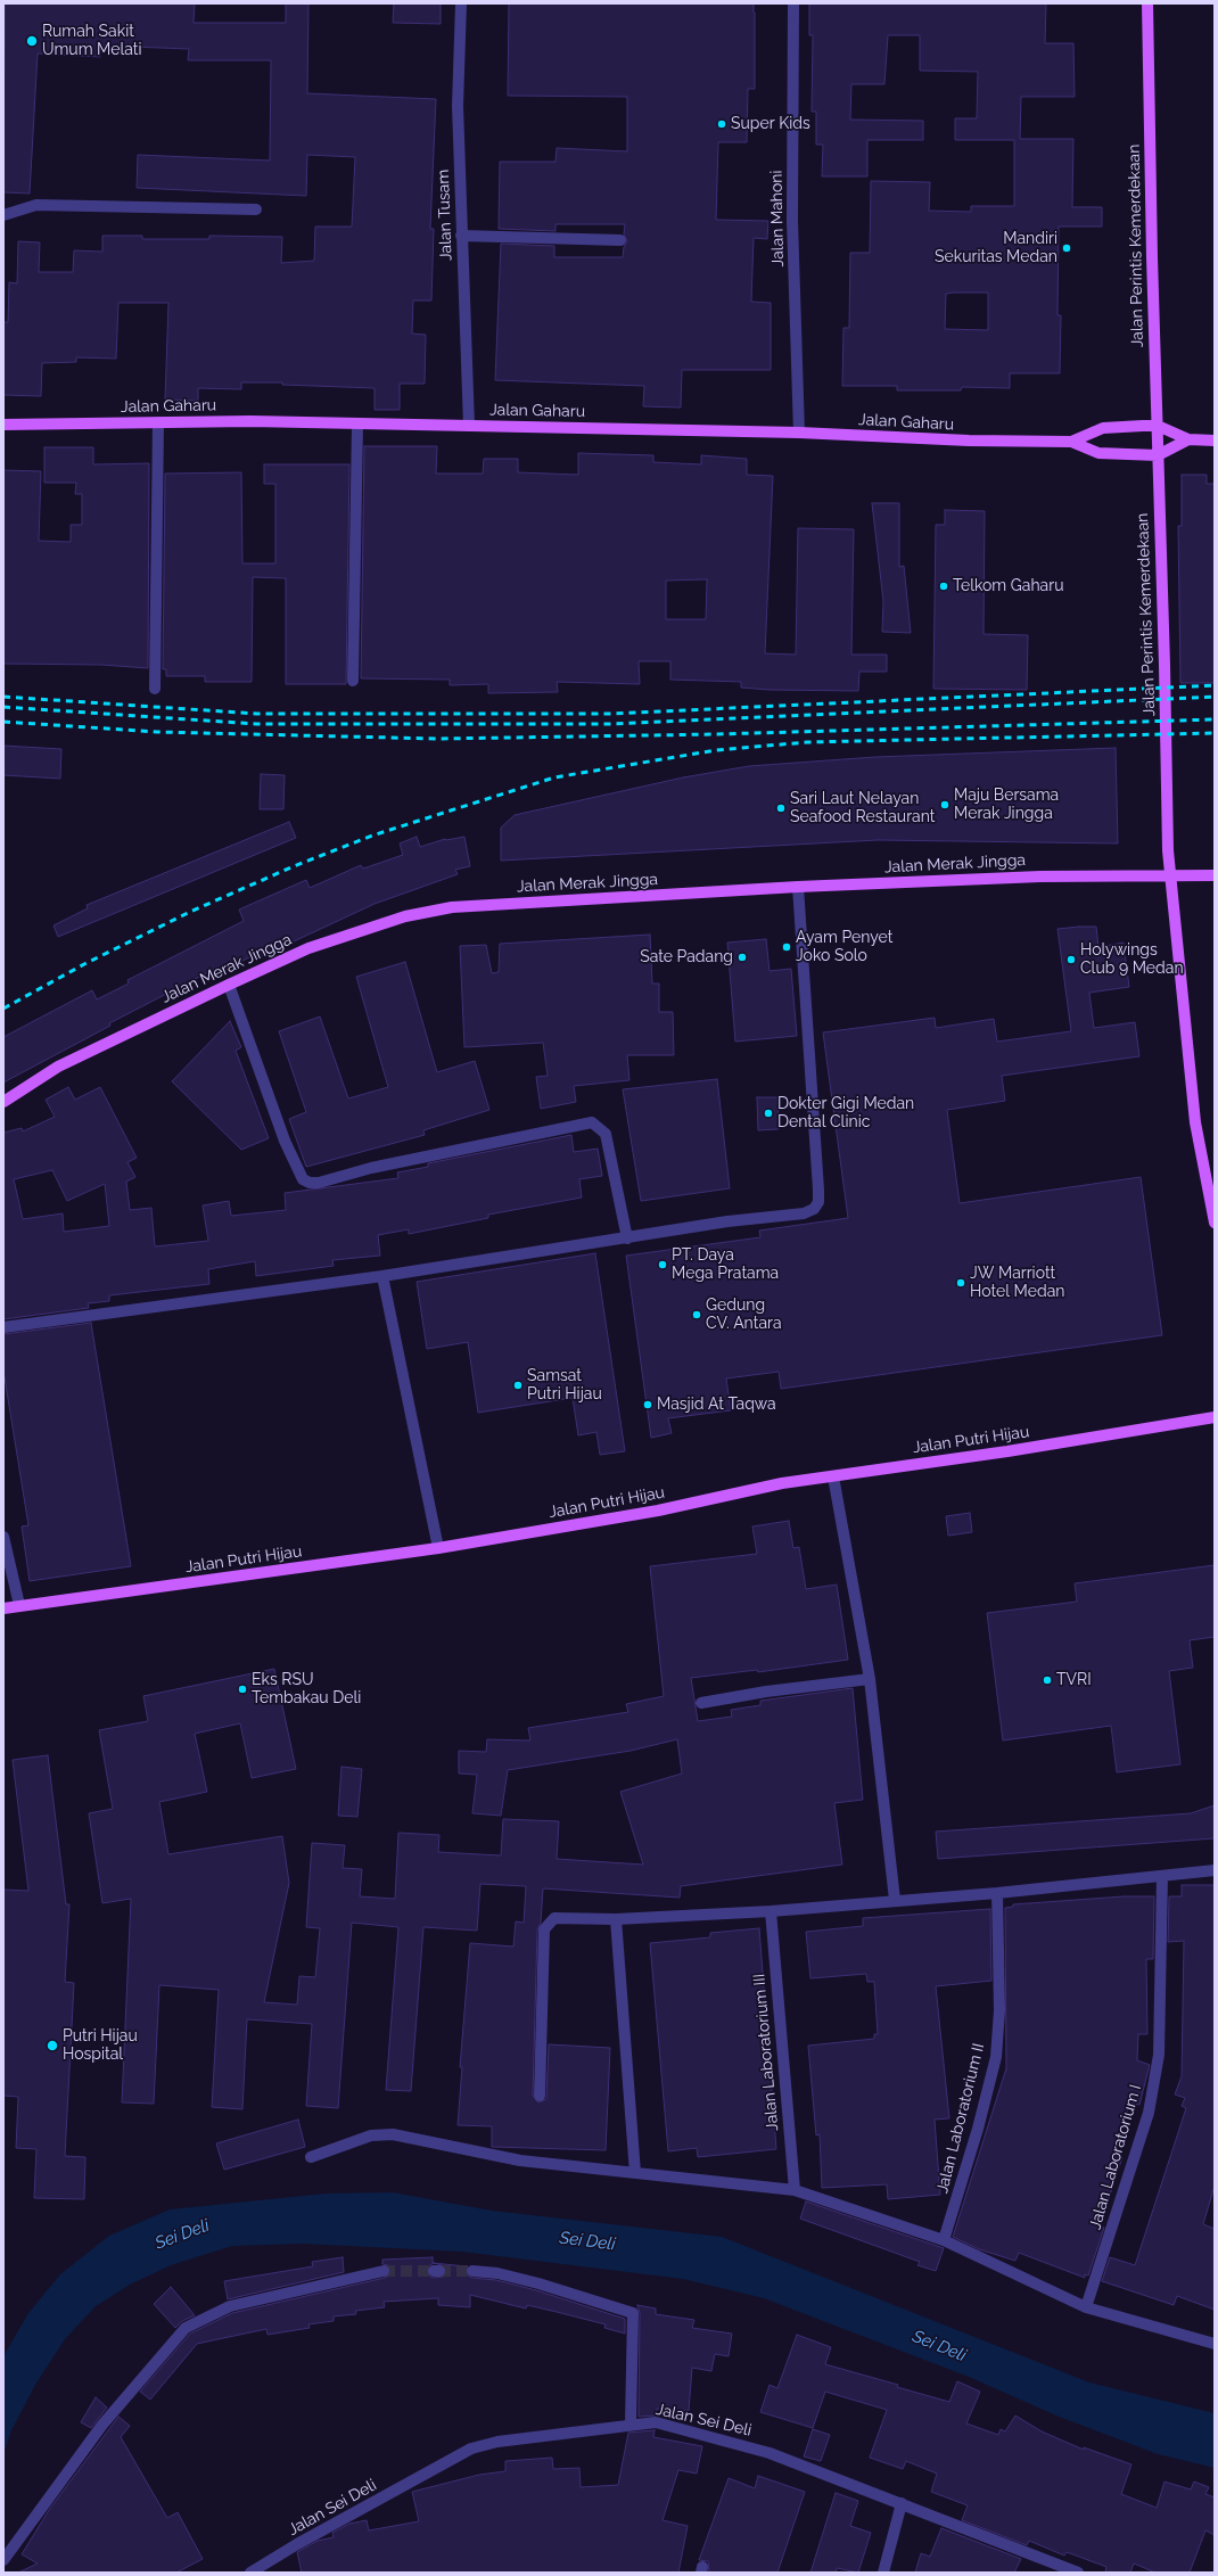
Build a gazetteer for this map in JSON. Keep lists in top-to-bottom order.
{
  "streets": {
    "main road": [
      "Jalan Perintis Kemerdekaan",
      "Jalan Gaharu",
      "Jalan Merak Jingga",
      "Jalan Putri Hijau"
    ],
    "street": [
      "Jalan Tusam",
      "Jalan Mahoni",
      "Jalan Laboratorium III",
      "Jalan Laboratorium II",
      "Jalan Laboratorium I",
      "Jalan Sei Deli"
    ]
  },
  "crossings": [
    ["Jalan Tusam", "Jalan Gaharu"],
    ["Jalan Mahoni", "Jalan Gaharu"],
    ["Jalan Perintis Kemerdekaan", "Jalan Gaharu"],
    ["Jalan Perintis Kemerdekaan", "Jalan Merak Jingga"]
  ],
  "water": ["Sei Deli"],
  "places": [
    "Rumah Sakit Umum Melati",
    "Super Kids",
    "Mandiri Sekuritas Medan",
    "Telkom Gaharu",
    "Maju Bersama Merak Jingga",
    "Sari Laut Nelayan Seafood Restaurant",
    "Ayam Penyet Joko Solo",
    "Sate Padang",
    "Holywings Club 9 Medan",
    "Dokter Gigi Medan Dental Clinic",
    "PT. Daya Mega Pratama",
    "JW Marriott Hotel Medan",
    "Gedung CV. Antara",
    "Samsat Putri Hijau",
    "Masjid At Taqwa",
    "TVRI",
    "Eks RSU Tembakau Deli",
    "Putri Hijau Hospital"
  ]
}
